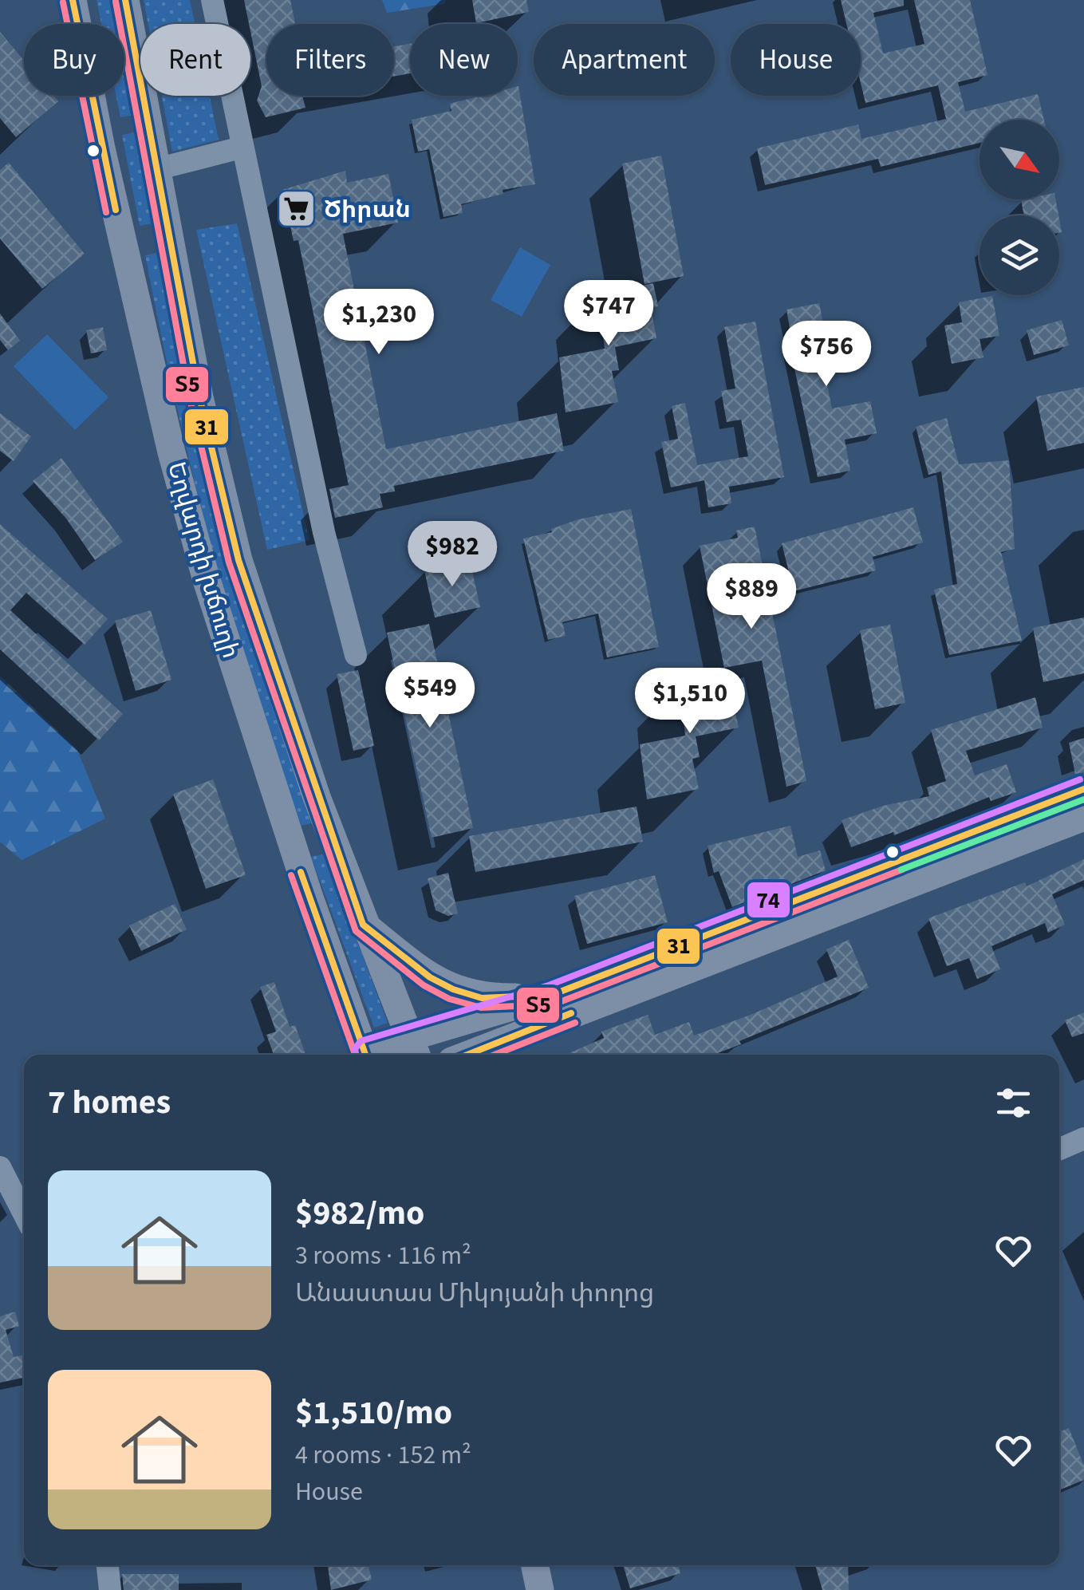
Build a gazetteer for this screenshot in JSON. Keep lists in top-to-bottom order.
{
  "streets": {
    "main road": ["Եղվարդի խճուղի"]
  },
  "places": {
    "supermarket": ["Ծիրան"]
  },
  "lines": ["transit line 31", "transit line Տ5", "transit line 74"],
  "north": "bottom right",
  "page": {
    "chip": [
      "Buy",
      "Rent",
      "Filters",
      "New",
      "Apartment",
      "House"
    ],
    "price": [
      "$747",
      "$1,230",
      "$756",
      "$982",
      "$889",
      "$549",
      "$1,510"
    ],
    "heading": "7 homes",
    "list": [
      {
        "name": "$982/mo",
        "note": "3 rooms · 116 m² · Անաստաս Միկոյանի փողոց"
      },
      {
        "name": "$1,510/mo",
        "note": "4 rooms · 152 m² · House"
      }
    ]
  }
}
